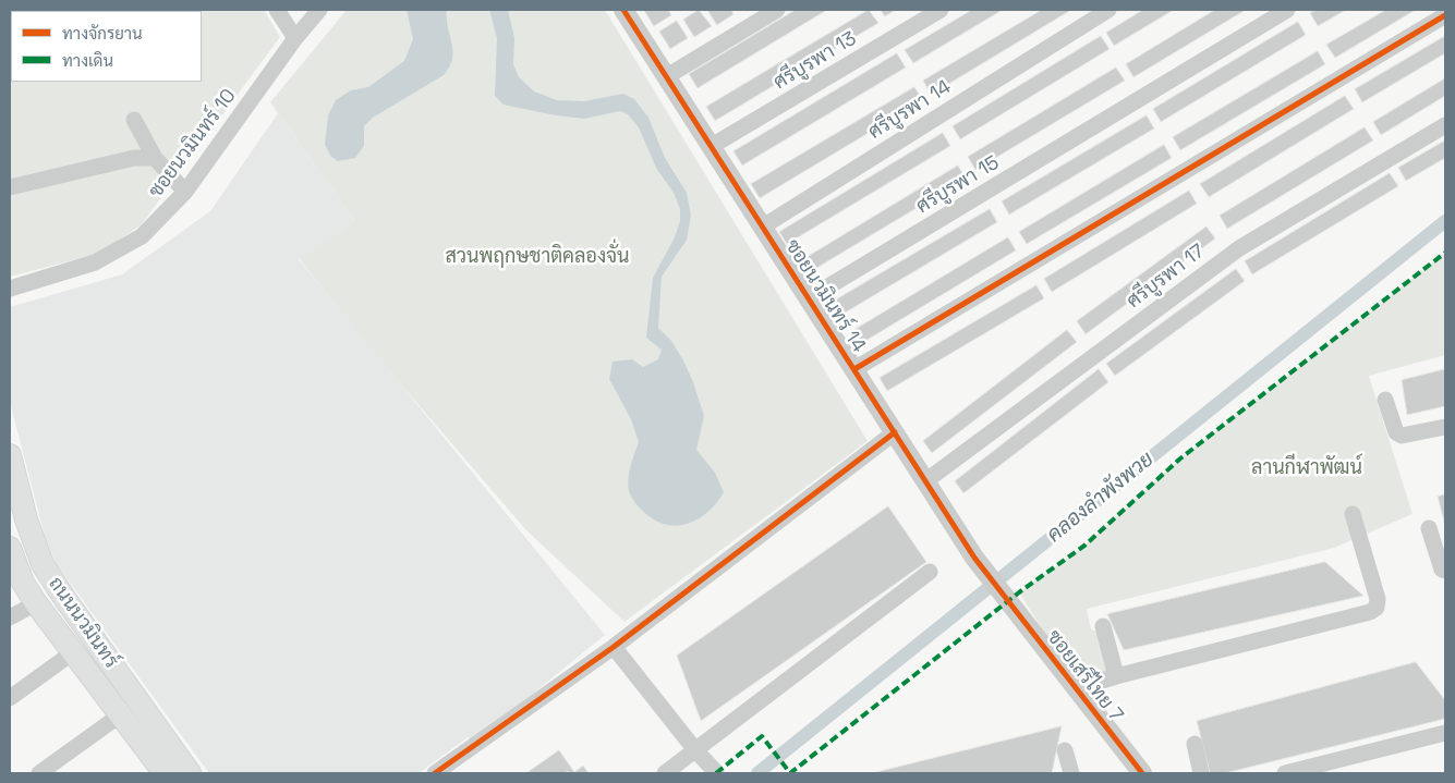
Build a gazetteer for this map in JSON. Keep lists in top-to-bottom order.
{
  "streets": {
    "main road": ["ถนนนวมินทร์"],
    "street": [
      "ศรีบูรพา 13",
      "ศรีบูรพา 14",
      "ซอยนวมินทร์ 10",
      "ศรีบูรพา 15",
      "ศรีบูรพา 17",
      "ซอยนวมินทร์ 14",
      "ซอยเสรีไทย 7"
    ]
  },
  "crossings": [
    ["ศรีบูรพา 13", "ซอยนวมินทร์ 14"],
    ["ศรีบูรพา 14", "ซอยนวมินทร์ 14"],
    ["ศรีบูรพา 15", "ซอยนวมินทร์ 14"],
    ["ศรีบูรพา 17", "ซอยนวมินทร์ 14"],
    ["ซอยนวมินทร์ 14", "ซอยเสรีไทย 7"]
  ],
  "water": ["คลองลำพังพวย"],
  "parks": ["สวนพฤกษชาติคลองจั่น", "ลานกีฬาพัฒน์"],
  "legend": ["ทางจักรยาน", "ทางเดิน"]
}
